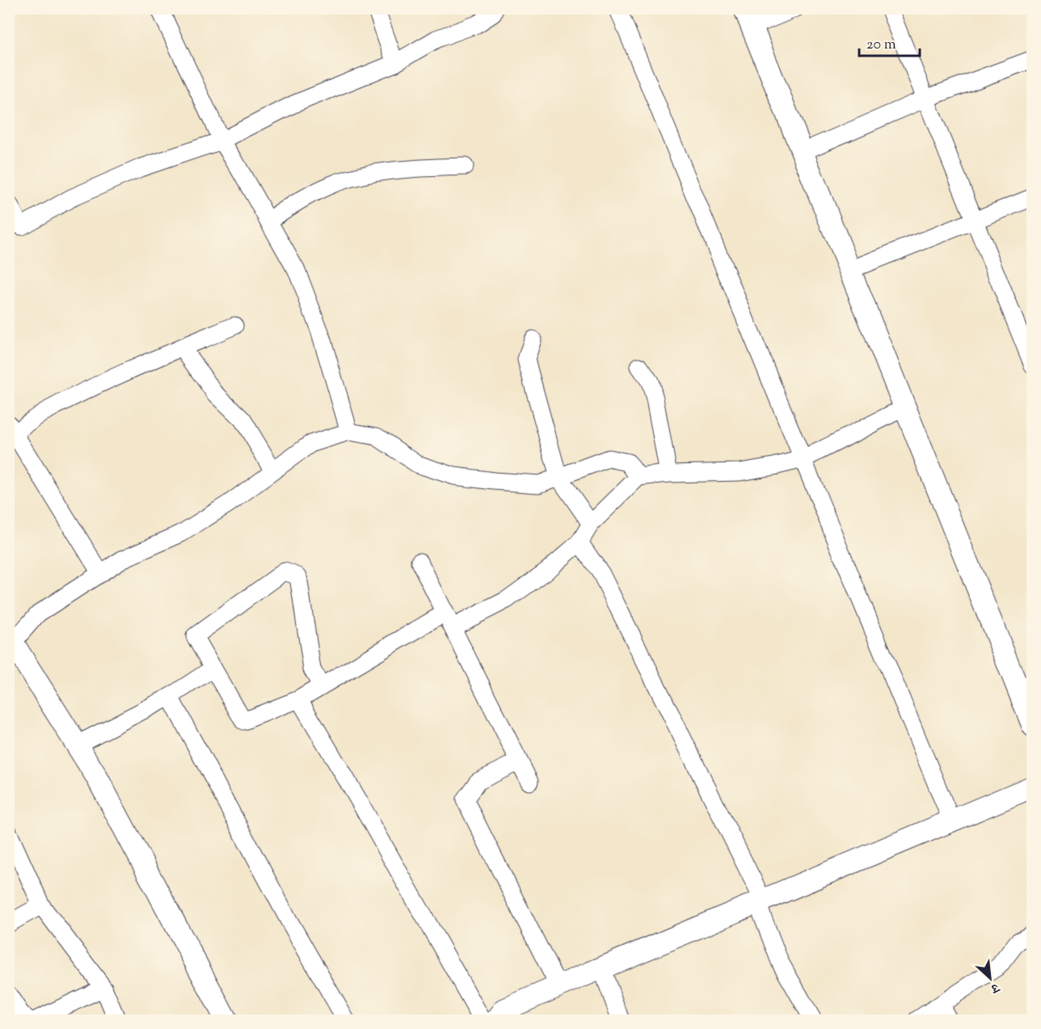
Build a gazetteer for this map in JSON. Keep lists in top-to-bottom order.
{
  "scale_bar": "20 m",
  "north": "bottom right"
}
